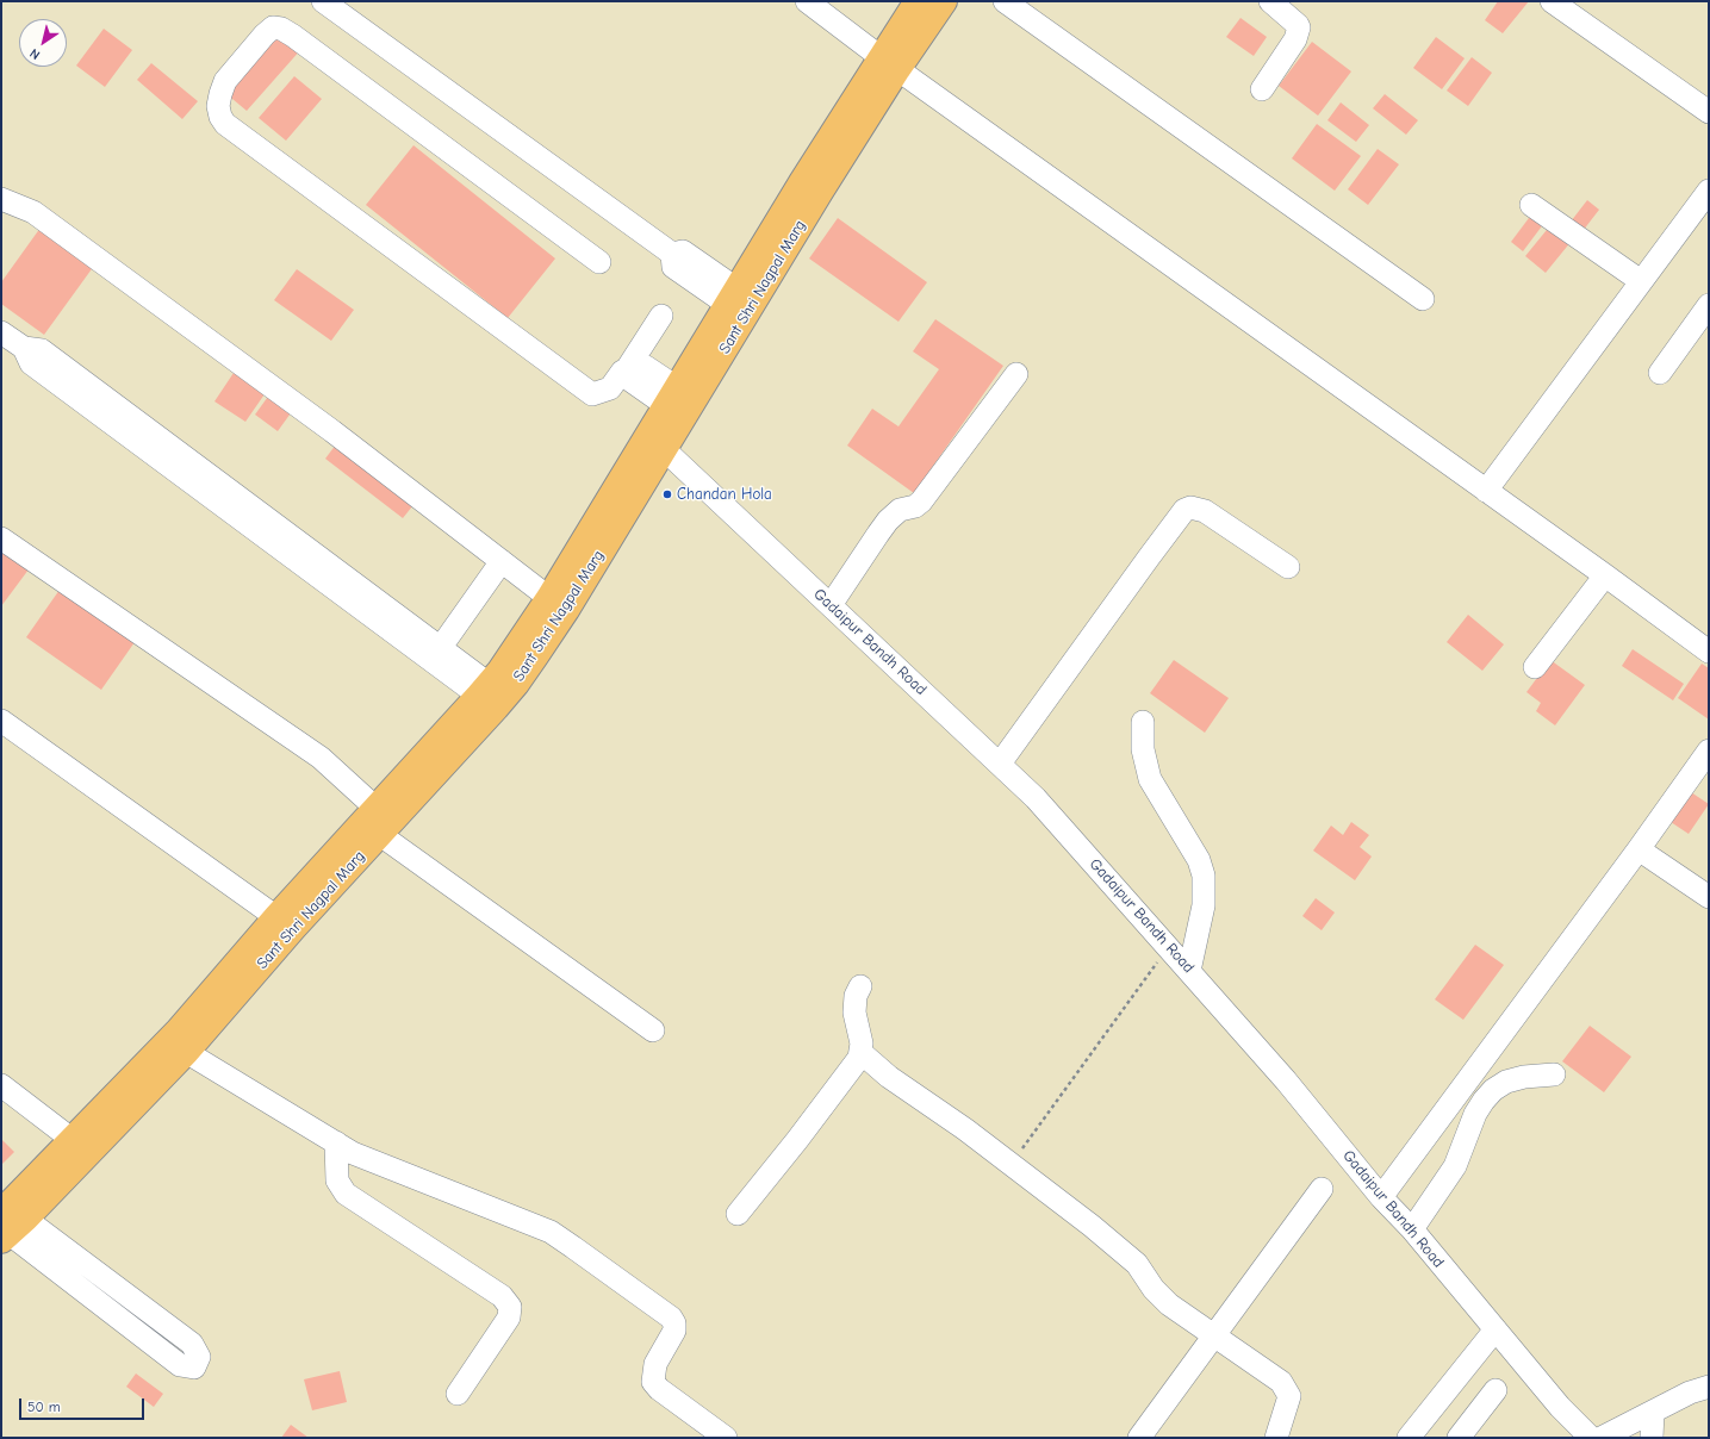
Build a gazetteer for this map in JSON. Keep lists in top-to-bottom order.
{
  "streets": {
    "main road": ["Sant Shri Nagpal Marg"],
    "street": ["Gadaipur Bandh Road"]
  },
  "crossings": [
    ["Sant Shri Nagpal Marg", "Gadaipur Bandh Road"]
  ],
  "places": ["Chandan Hola"],
  "scale_bar": "50 m",
  "north": "bottom left"
}
